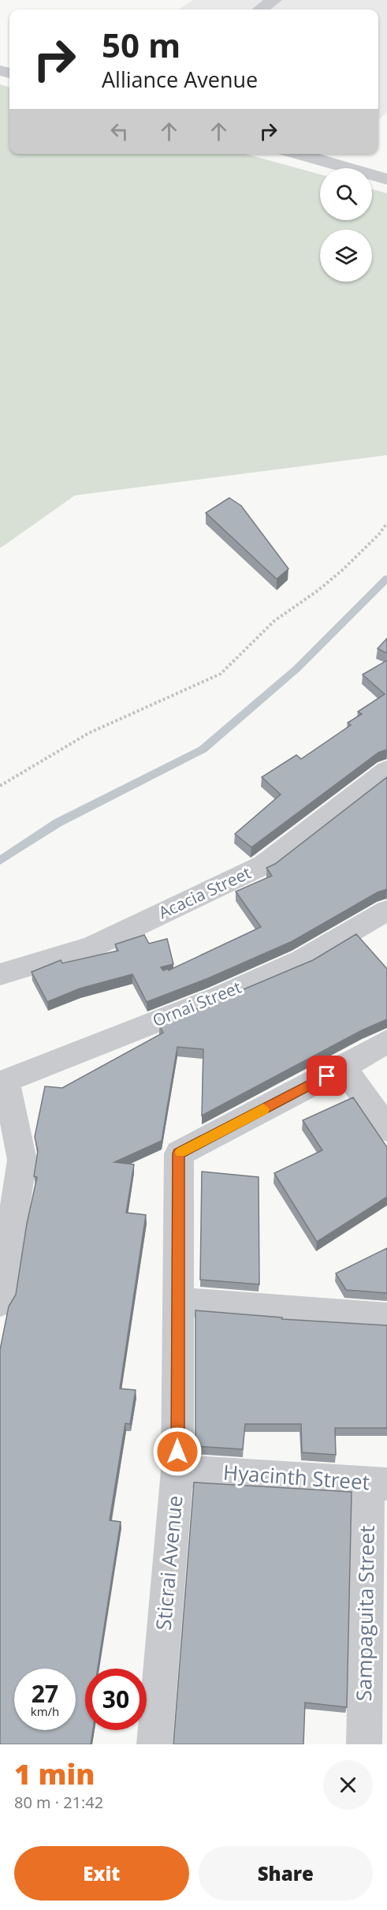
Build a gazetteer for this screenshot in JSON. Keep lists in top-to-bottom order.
{
  "streets": {
    "street": [
      "Acacia Street",
      "Ornai Street",
      "Hyacinth Street",
      "Sticrai Avenue",
      "Sampaguita Street"
    ]
  },
  "crossings": [
    ["Hyacinth Street", "Sticrai Avenue"],
    ["Hyacinth Street", "Sampaguita Street"]
  ],
  "page": {
    "turn": ["50 m", "Alliance Avenue"],
    "speed": "27 km/h",
    "limit": "30",
    "heading": ["1 min", "80 m · 21:42"],
    "buttons": ["Exit", "Share"]
  }
}
